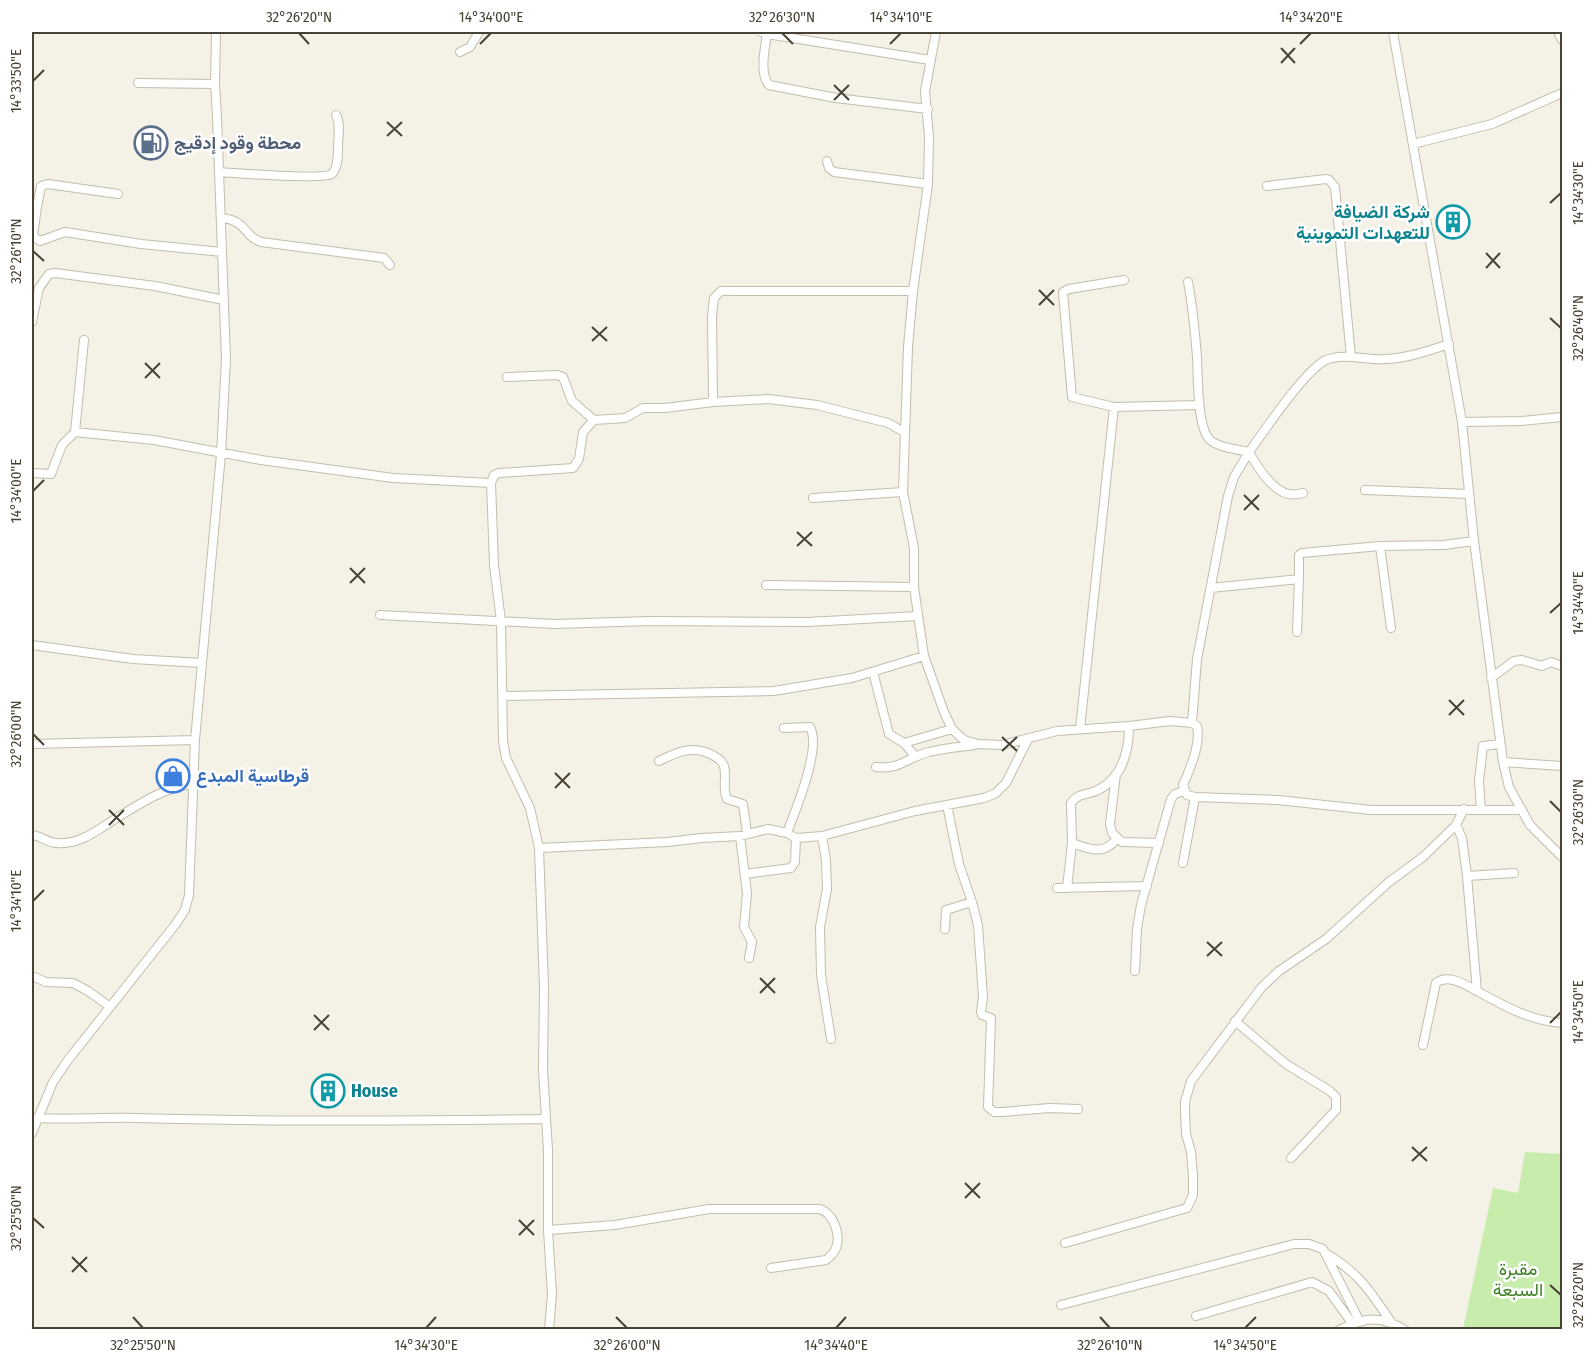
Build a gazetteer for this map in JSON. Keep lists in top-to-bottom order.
{
  "parks": ["مقبرة السبعة"],
  "places": {
    "fuel station": ["محطة وقود إدقيج"],
    "building": ["شركة الضيافة للتعهدات التموينية", "House"],
    "shop": ["قرطاسية المبدع"]
  },
  "coordinates": [
    "32°26'20\"N",
    "14°34'00\"E",
    "32°26'30\"N",
    "14°34'10\"E",
    "14°34'20\"E",
    "14°33'50\"E",
    "14°34'30\"E",
    "32°26'10\"N",
    "32°26'40\"N",
    "14°34'40\"E",
    "32°26'00\"N",
    "14°34'50\"E",
    "32°25'50\"N"
  ]
}
